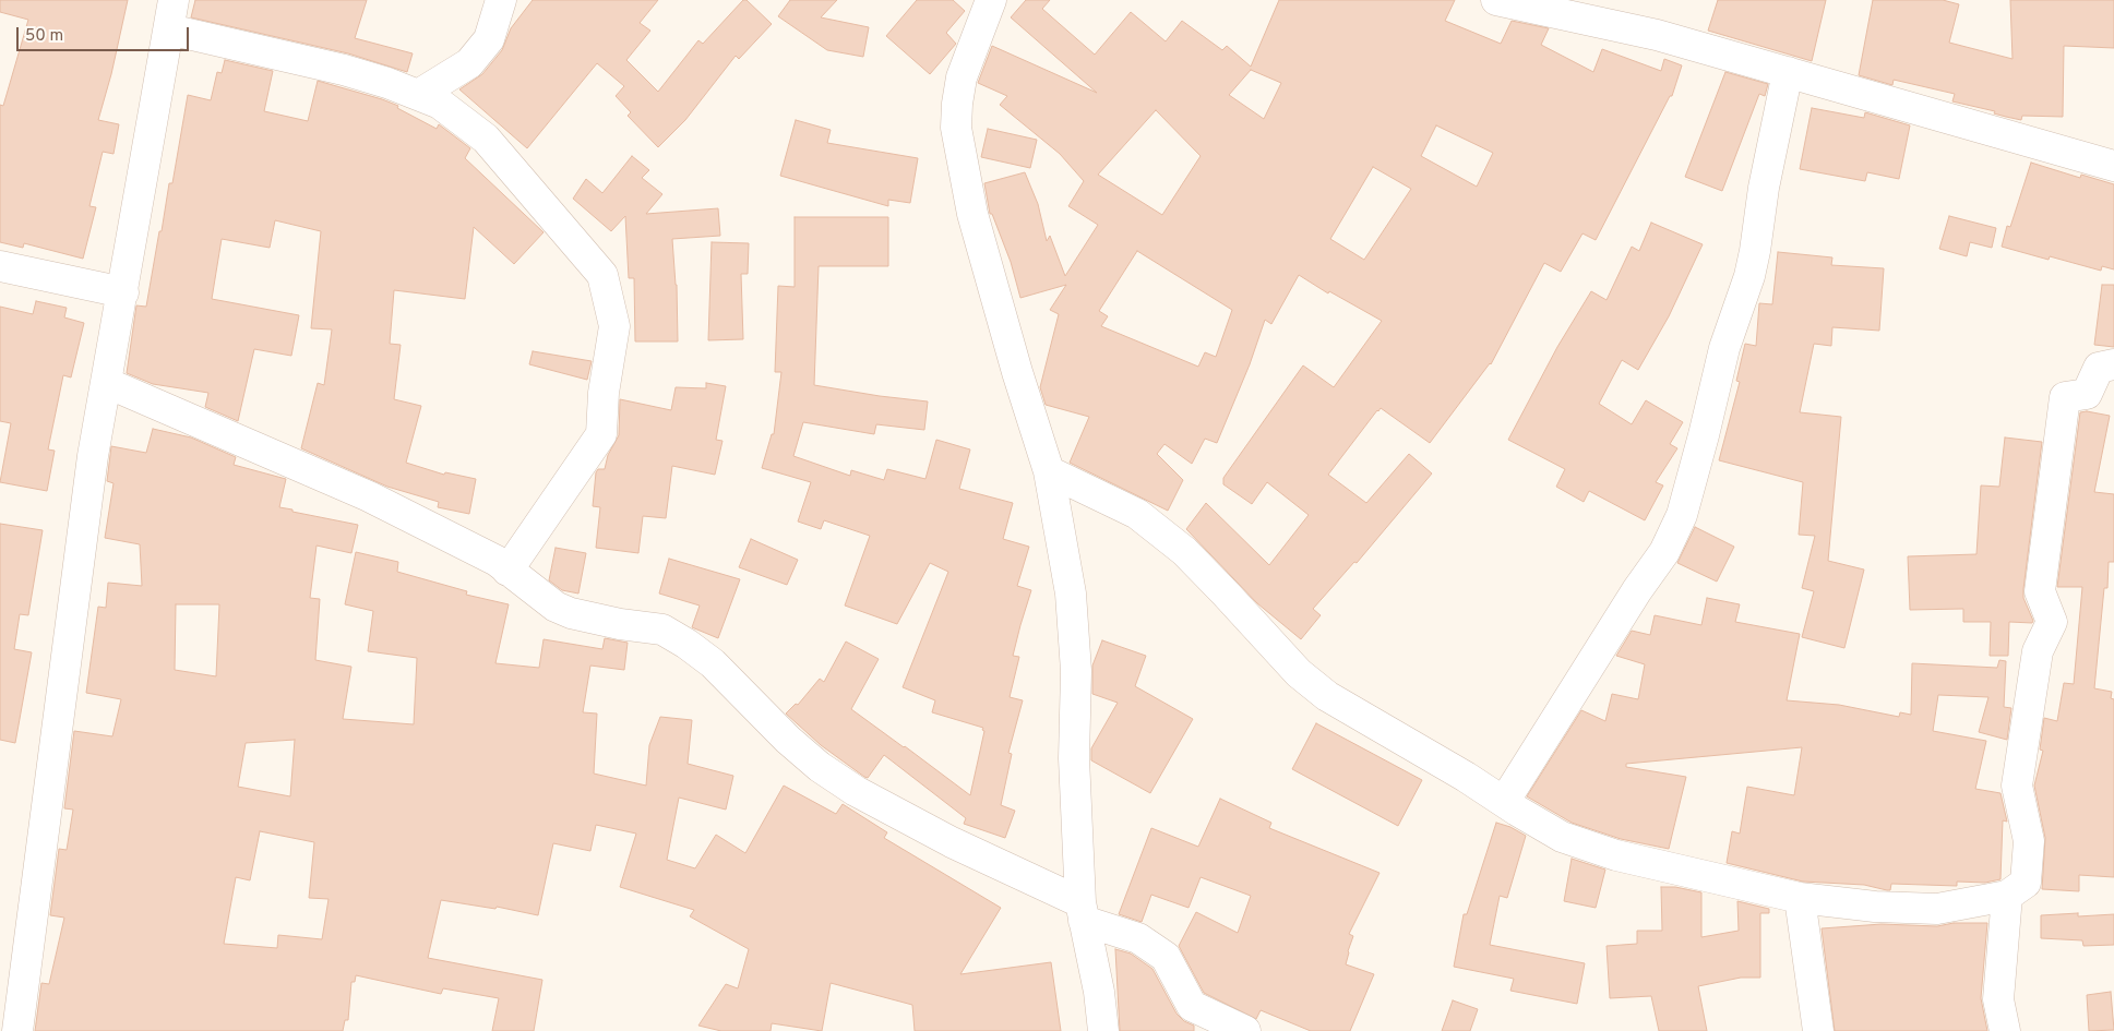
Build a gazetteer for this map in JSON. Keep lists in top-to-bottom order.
{
  "scale_bar": "50 m"
}
